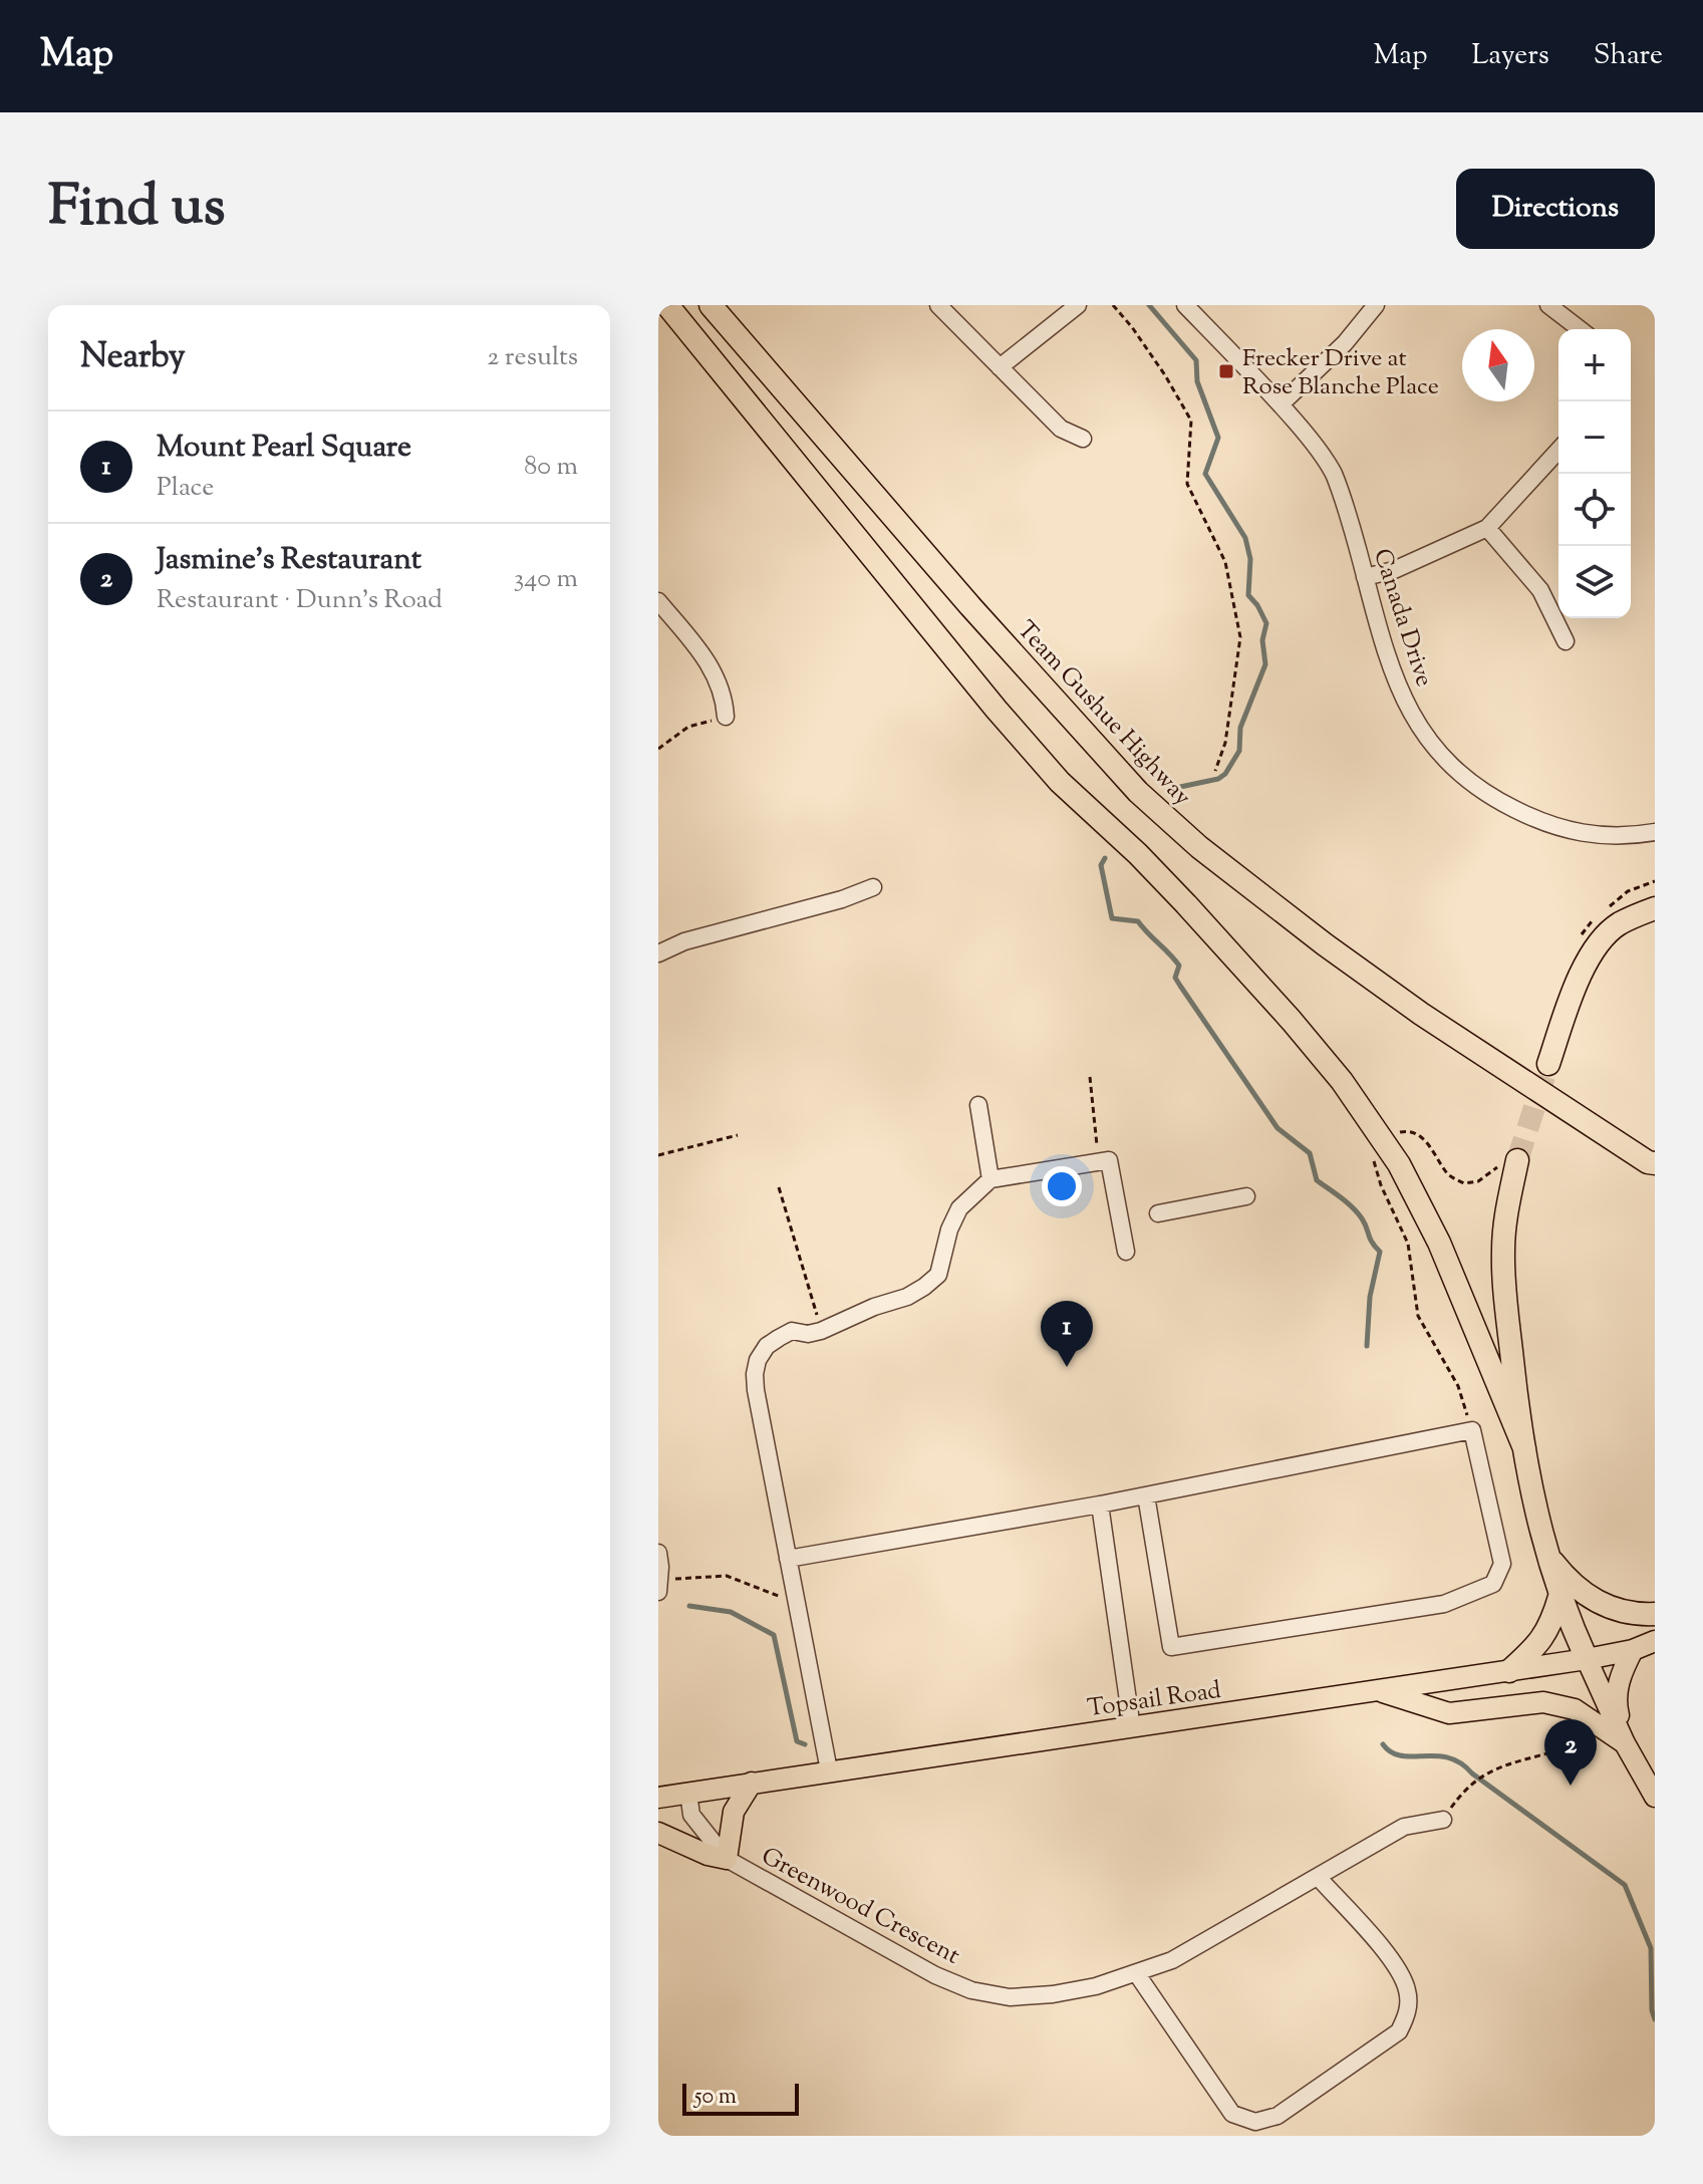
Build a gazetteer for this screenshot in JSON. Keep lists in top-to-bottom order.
{
  "streets": {
    "highway": ["Team Gushue Highway"],
    "main road": ["Topsail Road"],
    "street": ["Canada Drive", "Greenwood Crescent"]
  },
  "crossings": [
    ["Topsail Road", "Greenwood Crescent"]
  ],
  "places": {
    "transit": ["Frecker Drive at Rose Blanche Place"]
  },
  "scale_bar": "50 m",
  "north": "top",
  "page": {
    "header": "Map",
    "nav": ["Map", "Layers", "Share"],
    "title": "Find us",
    "buttons": "Directions",
    "heading": ["Nearby", "2 results"],
    "map_buttons": ["+", "−"],
    "list": [
      {
        "mark": "1",
        "name": "Mount Pearl Square",
        "note": "Place",
        "value": "80 m"
      },
      {
        "mark": "2",
        "name": "Jasmine's Restaurant",
        "note": "Restaurant · Dunn's Road",
        "value": "340 m"
      }
    ],
    "pins": ["1", "2"],
    "scale": "50 m"
  }
}
